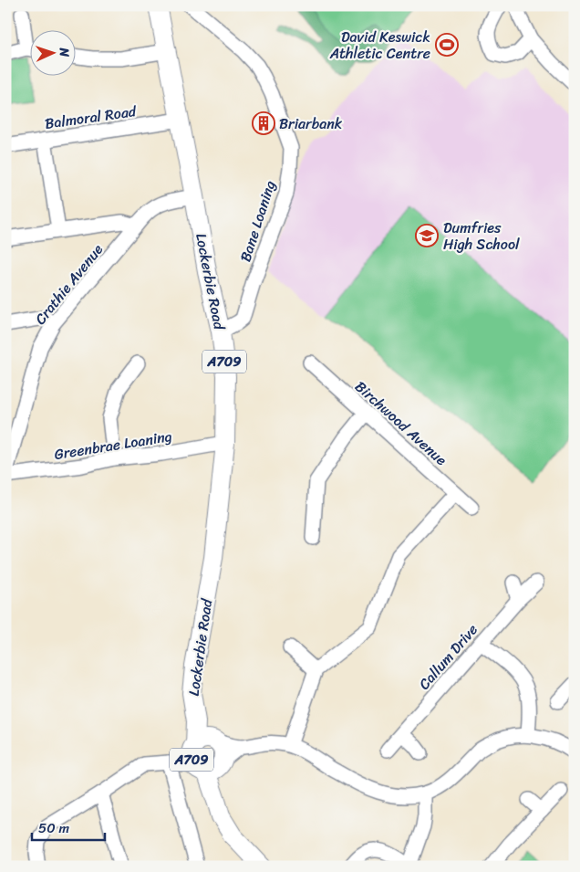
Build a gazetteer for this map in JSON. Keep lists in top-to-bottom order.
{
  "streets": {
    "main road": ["Lockerbie Road", "A709"],
    "street": [
      "Balmoral Road",
      "Bane Loaning",
      "Crathie Avenue",
      "Birchwood Avenue",
      "Greenbrae Loaning",
      "Callum Drive"
    ]
  },
  "crossings": [
    ["Balmoral Road", "Lockerbie Road"],
    ["Bane Loaning", "Lockerbie Road"],
    ["Lockerbie Road", "Crathie Avenue"],
    ["Lockerbie Road", "A709"],
    ["Lockerbie Road", "Greenbrae Loaning"],
    ["Crathie Avenue", "Greenbrae Loaning"]
  ],
  "places": {
    "sports": ["David Keswick Athletic Centre"],
    "building": ["Briarbank"],
    "school or university": ["Dumfries High School"]
  },
  "scale_bar": "50 m",
  "north": "right"
}
